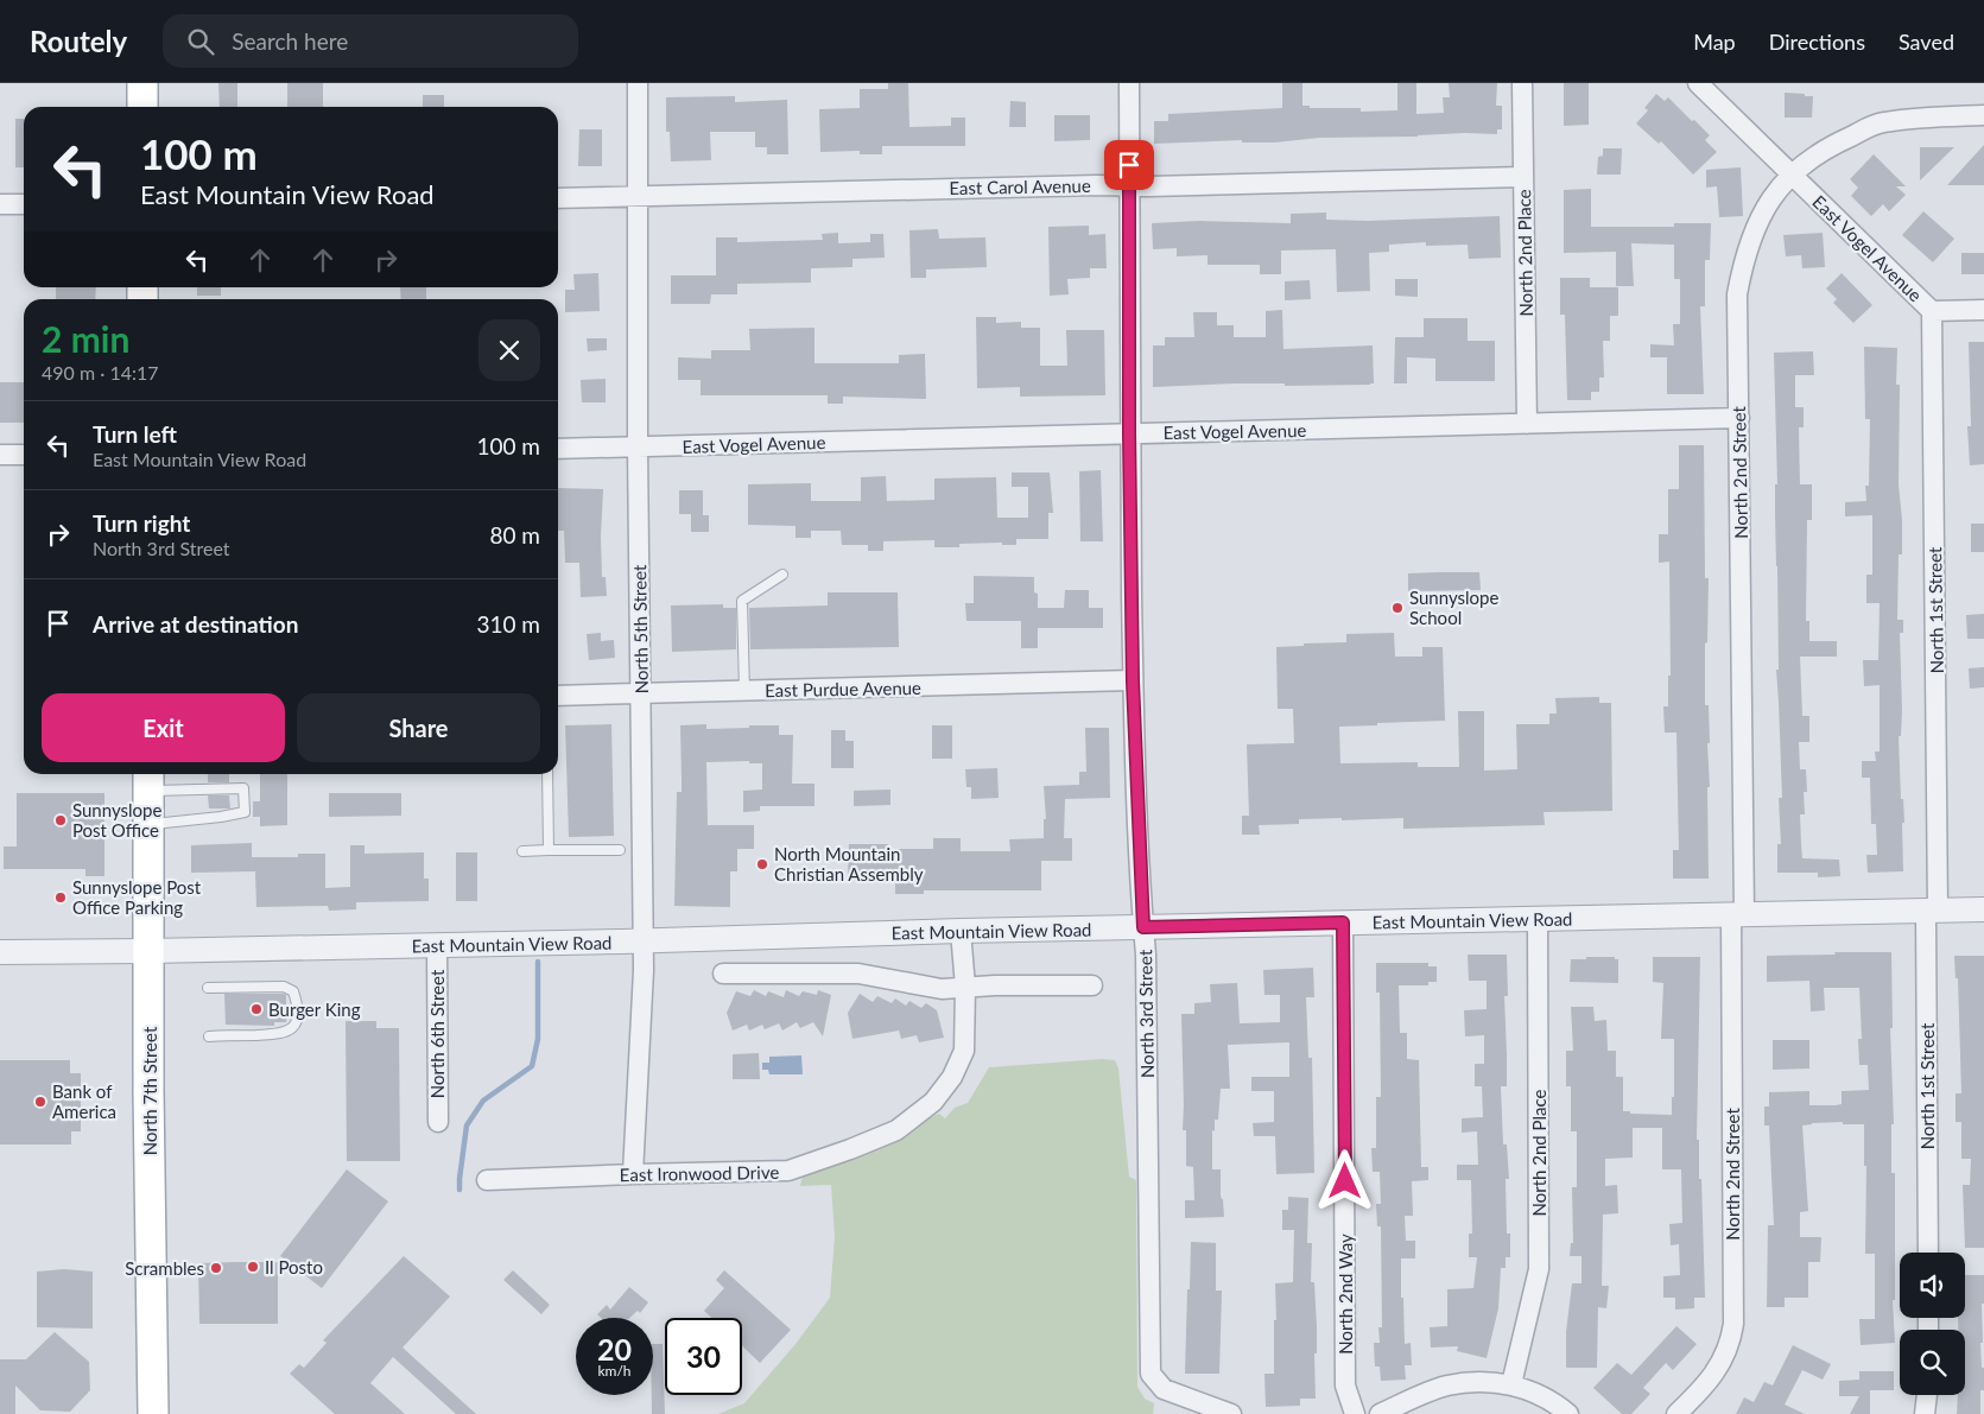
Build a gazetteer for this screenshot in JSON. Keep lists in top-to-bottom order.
{
  "streets": {
    "main road": ["North 7th Street"],
    "street": [
      "East Carol Avenue",
      "East Vogel Avenue",
      "North 2nd Place",
      "North 2nd Street",
      "North 1st Street",
      "North 5th Street",
      "East Purdue Avenue",
      "East Mountain View Road",
      "North 3rd Street",
      "North 6th Street",
      "East Ironwood Drive",
      "North 2nd Way"
    ]
  },
  "crossings": [
    ["East Carol Avenue", "North 2nd Place"],
    ["East Carol Avenue", "North 5th Street"],
    ["East Carol Avenue", "North 3rd Street"],
    ["East Vogel Avenue", "North 2nd Place"],
    ["East Vogel Avenue", "North 2nd Street"],
    ["East Vogel Avenue", "North 1st Street"],
    ["East Vogel Avenue", "North 5th Street"],
    ["East Vogel Avenue", "North 3rd Street"],
    ["North 2nd Place", "East Mountain View Road"],
    ["North 2nd Street", "East Mountain View Road"],
    ["North 1st Street", "East Mountain View Road"],
    ["North 5th Street", "East Purdue Avenue"],
    ["North 5th Street", "East Mountain View Road"],
    ["North 5th Street", "East Ironwood Drive"],
    ["East Purdue Avenue", "North 3rd Street"],
    ["East Mountain View Road", "North 3rd Street"],
    ["East Mountain View Road", "North 6th Street"],
    ["East Mountain View Road", "North 7th Street"],
    ["East Mountain View Road", "East Ironwood Drive"],
    ["East Mountain View Road", "North 2nd Way"]
  ],
  "places": [
    "Sunnyslope School",
    "Sunnyslope Post Office",
    "North Mountain Christian Assembly",
    "Sunnyslope Post Office Parking",
    "Burger King",
    "Bank of America",
    "Il Posto",
    "Scrambles"
  ],
  "page": {
    "header": "Routely",
    "search": "Search here",
    "nav": ["Map", "Directions", "Saved"],
    "turn": ["100 m", "East Mountain View Road"],
    "heading": ["2 min", "490 m · 14:17"],
    "list": [
      {
        "name": "Turn left",
        "note": "East Mountain View Road",
        "value": "100 m"
      },
      {
        "name": "Turn right",
        "note": "North 3rd Street",
        "value": "80 m"
      },
      {
        "name": "Arrive at destination",
        "value": "310 m"
      }
    ],
    "buttons": ["Exit", "Share"],
    "speed": "20 km/h",
    "limit": "30"
  }
}
